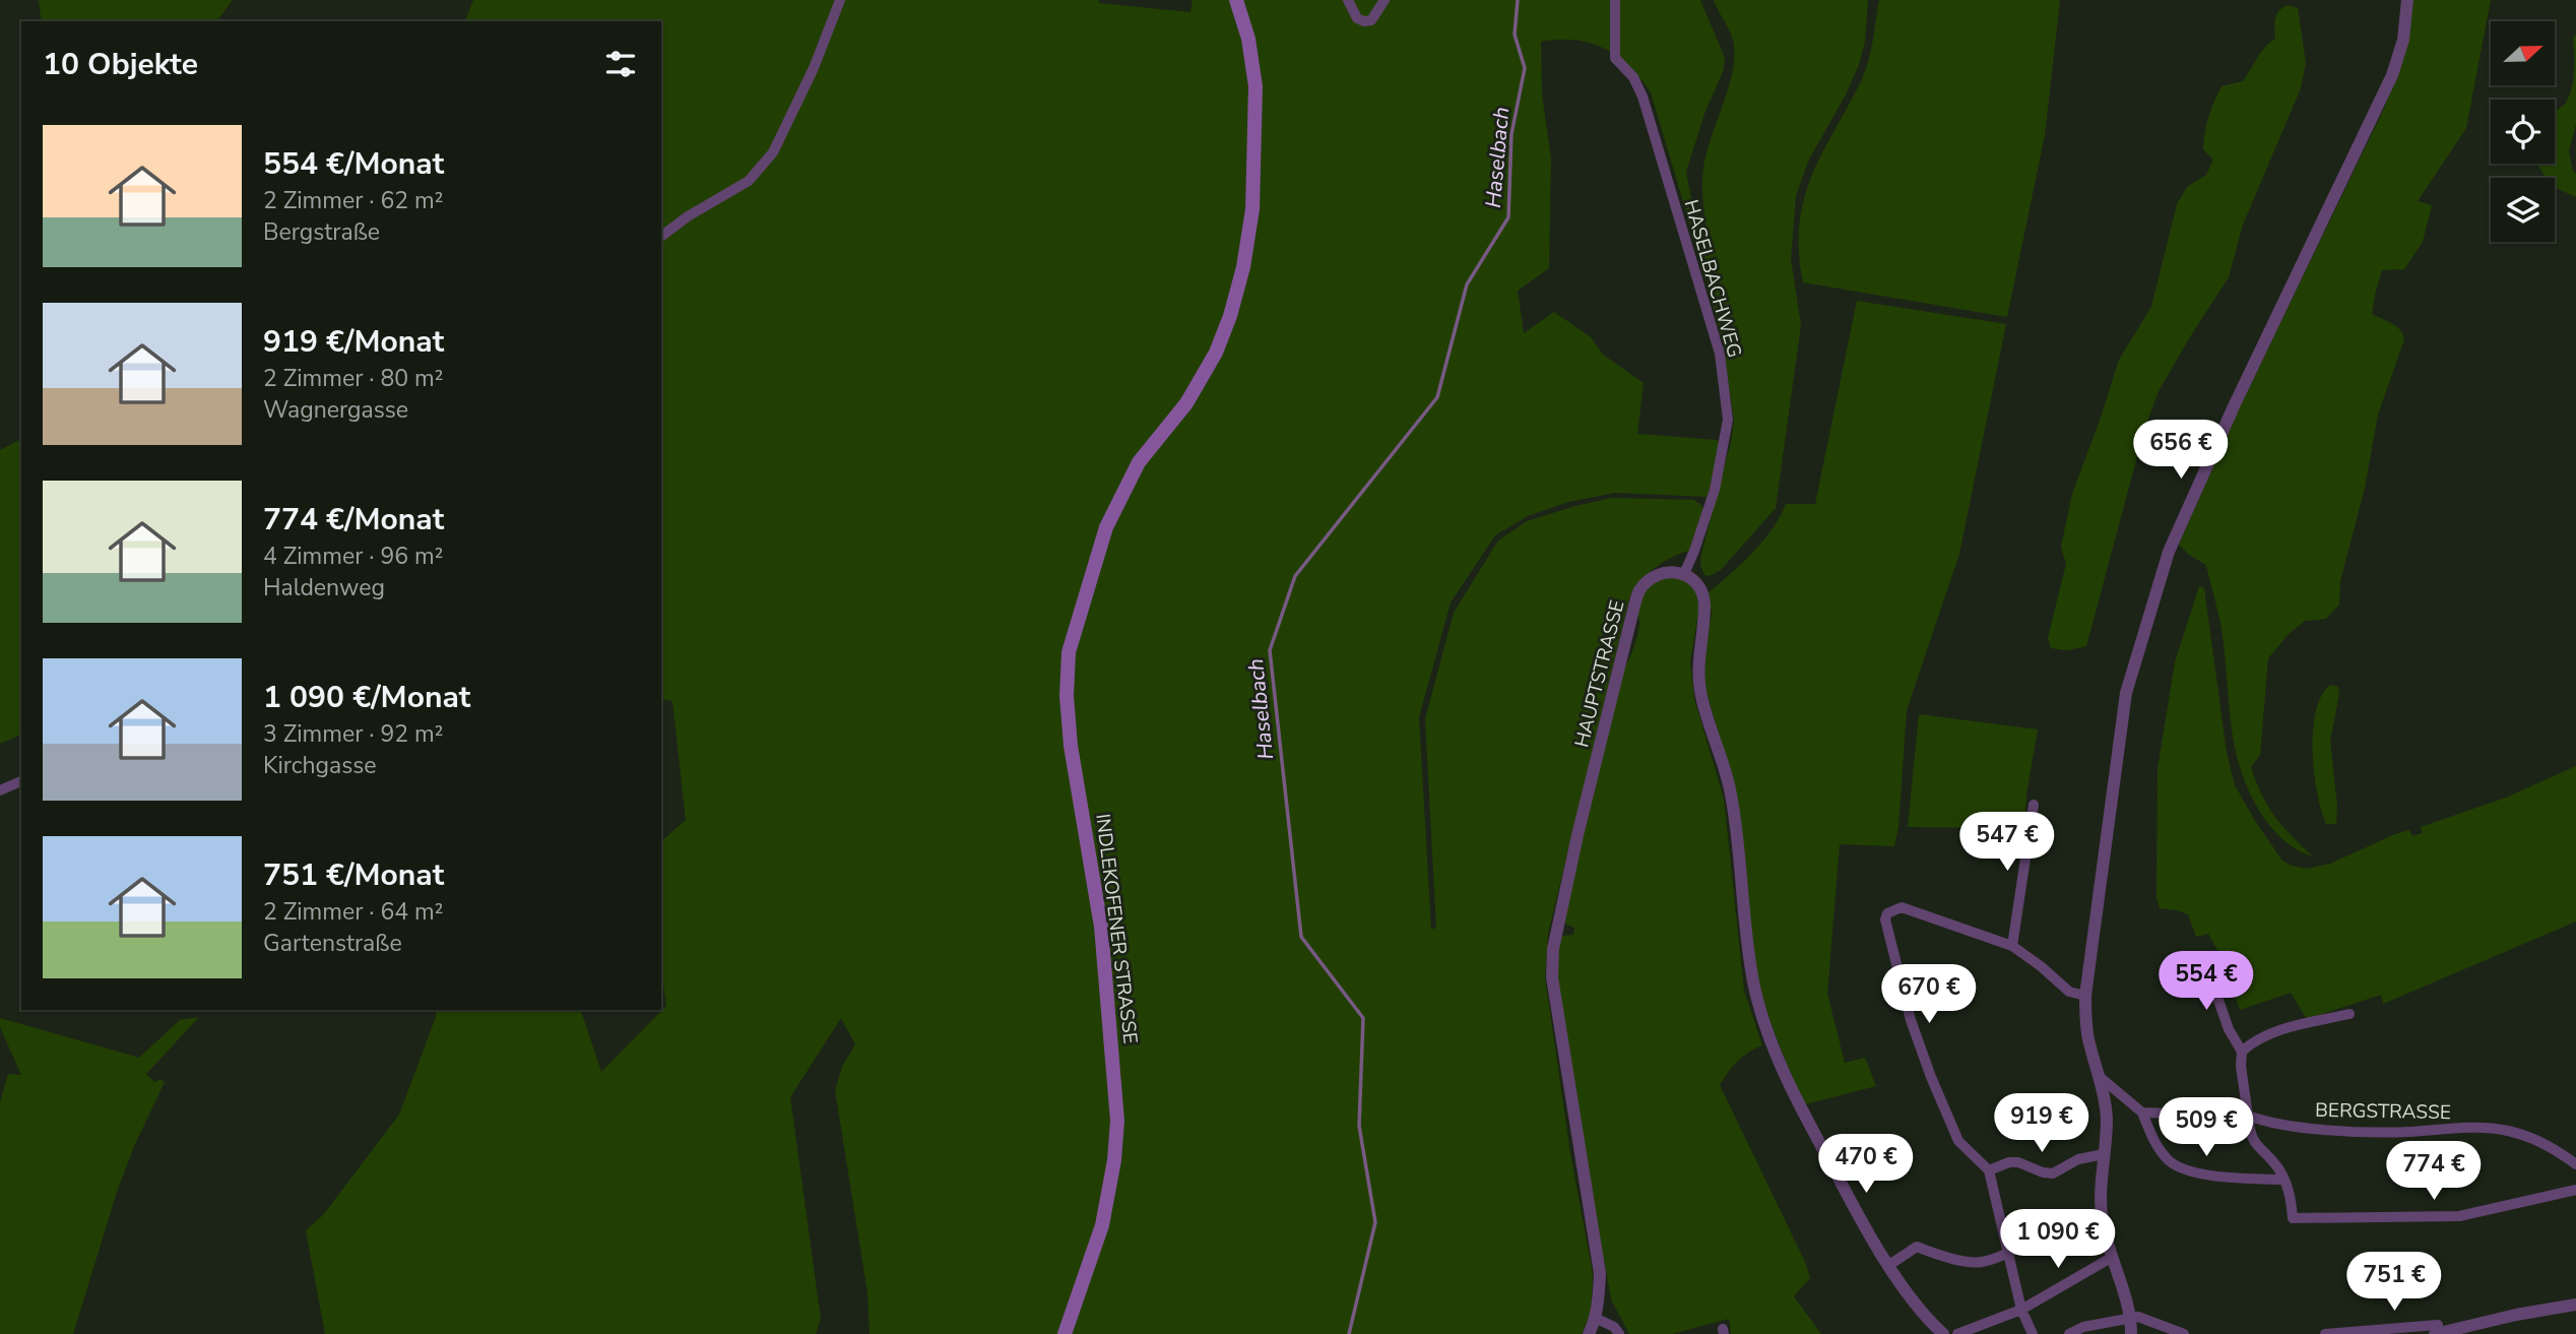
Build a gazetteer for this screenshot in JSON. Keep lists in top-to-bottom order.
{
  "streets": {
    "main road": ["INDLEKOFENER STRASSE"],
    "street": ["HASELBACHWEG", "HAUPTSTRASSE", "BERGSTRASSE"]
  },
  "crossings": [
    ["HASELBACHWEG", "HAUPTSTRASSE"]
  ],
  "water": ["Haselbach"],
  "north": "right",
  "page": {
    "heading": "10 Objekte",
    "list": [
      {
        "name": "554 €/Monat",
        "note": "2 Zimmer · 62 m² · Bergstraße"
      },
      {
        "name": "919 €/Monat",
        "note": "2 Zimmer · 80 m² · Wagnergasse"
      },
      {
        "name": "774 €/Monat",
        "note": "4 Zimmer · 96 m² · Haldenweg"
      },
      {
        "name": "1 090 €/Monat",
        "note": "3 Zimmer · 92 m² · Kirchgasse"
      },
      {
        "name": "751 €/Monat",
        "note": "2 Zimmer · 64 m² · Gartenstraße"
      }
    ],
    "price": [
      "656 €",
      "547 €",
      "554 €",
      "670 €",
      "919 €",
      "509 €",
      "470 €",
      "774 €",
      "1 090 €",
      "751 €"
    ]
  }
}
